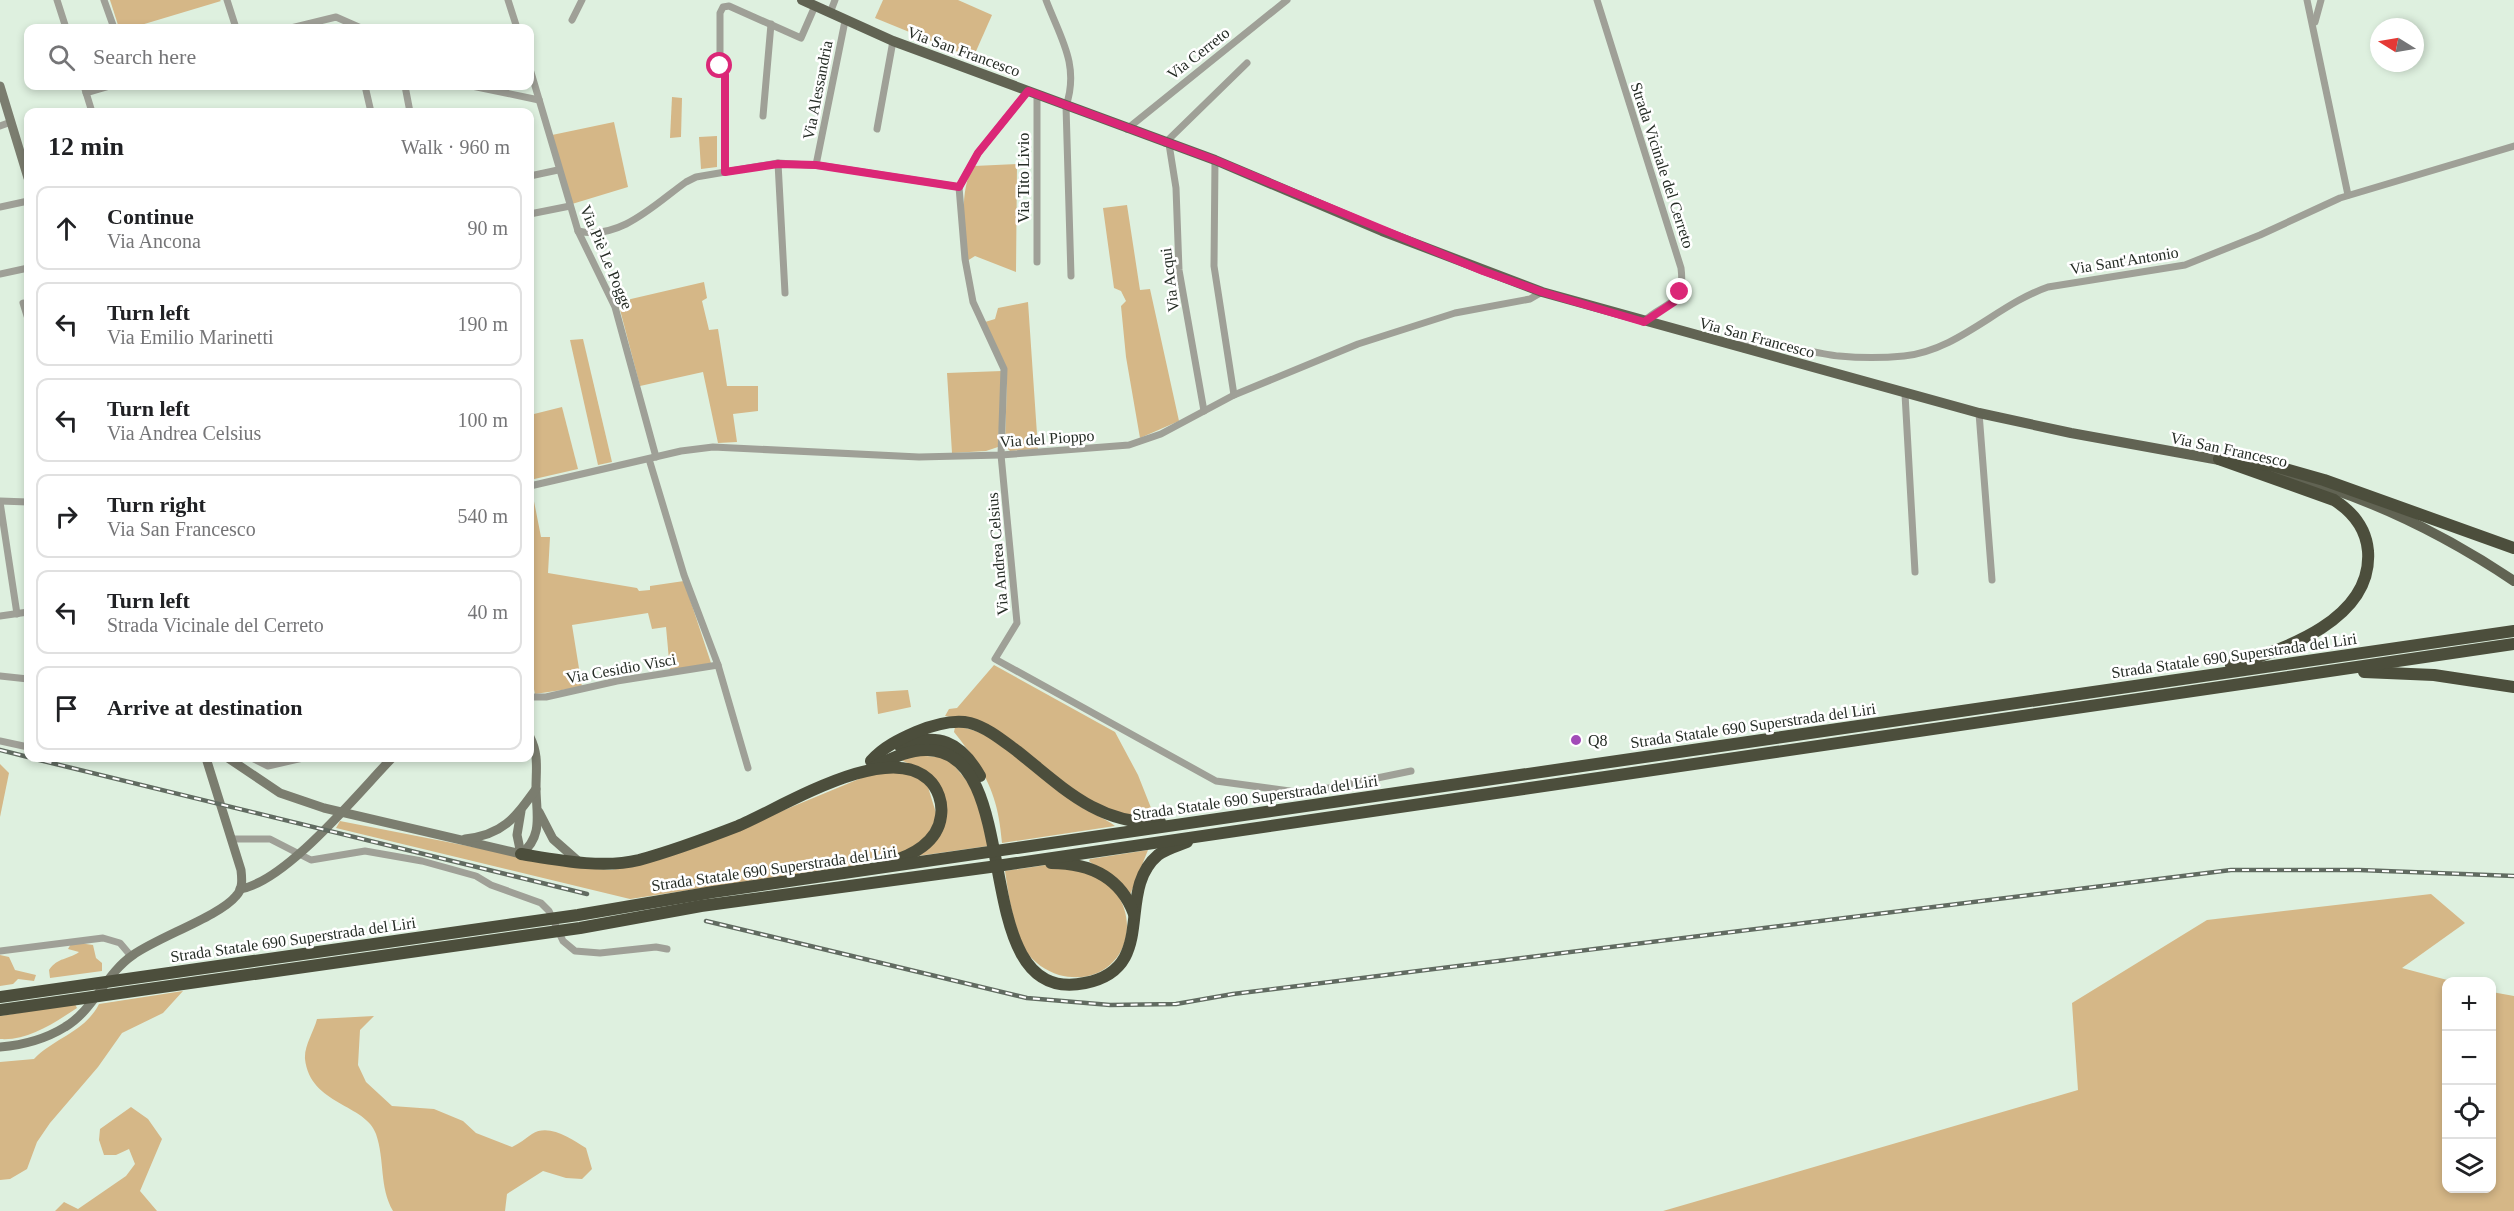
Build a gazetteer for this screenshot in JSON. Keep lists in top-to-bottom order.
{
  "streets": {
    "highway": ["Strada Statale 690 Superstrada del Liri"],
    "main road": ["Via San Francesco"],
    "street": [
      "Via Cerreto",
      "Via Alessandria",
      "Strada Vicinale del Cerreto",
      "Via Tito Livio",
      "Via Piè Le Pogge",
      "Via Sant'Antonio",
      "Via Acqui",
      "Via del Pioppo",
      "Via Andrea Celsius",
      "Via Cesidio Visci"
    ]
  },
  "crossings": [
    ["Via San Francesco", "Via Cerreto"],
    ["Via San Francesco", "Via Alessandria"],
    ["Via San Francesco", "Strada Vicinale del Cerreto"],
    ["Via San Francesco", "Via Tito Livio"],
    ["Via San Francesco", "Via Sant'Antonio"],
    ["Via San Francesco", "Via Acqui"],
    ["Via San Francesco", "Via del Pioppo"],
    ["Via Piè Le Pogge", "Via del Pioppo"],
    ["Via Piè Le Pogge", "Via Cesidio Visci"],
    ["Via Acqui", "Via del Pioppo"],
    ["Via del Pioppo", "Via Andrea Celsius"]
  ],
  "places": ["Q8"],
  "north": "left",
  "page": {
    "search": "Search here",
    "heading": ["12 min", "Walk · 960 m"],
    "list": [
      ["Continue", "Via Ancona", "90 m"],
      ["Turn left", "Via Emilio Marinetti", "190 m"],
      ["Turn left", "Via Andrea Celsius", "100 m"],
      ["Turn right", "Via San Francesco", "540 m"],
      ["Turn left", "Strada Vicinale del Cerreto", "40 m"],
      "Arrive at destination"
    ],
    "map_buttons": ["+", "−"]
  }
}
